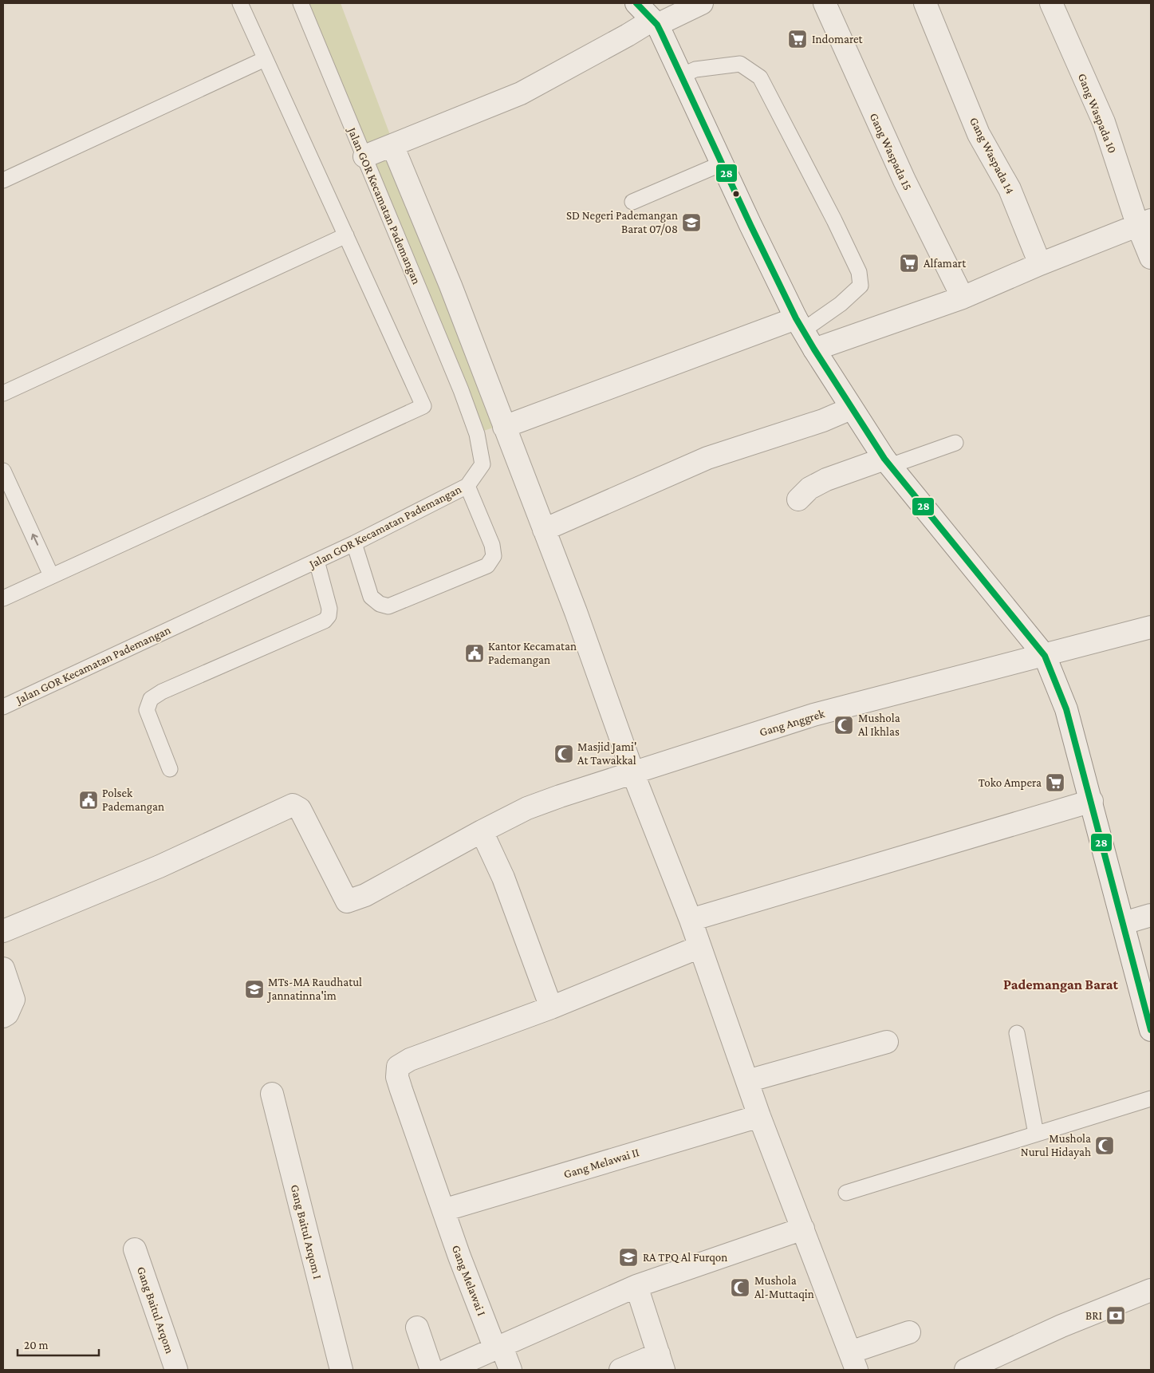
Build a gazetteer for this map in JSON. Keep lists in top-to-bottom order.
{
  "streets": {
    "street": [
      "Gang Waspada 10",
      "Gang Waspada 15",
      "Gang Waspada 14",
      "Gang Anggrek",
      "Gang Melawai II",
      "Gang Baitul Arqom I",
      "Gang Melawai I",
      "Gang Baitul Arqom"
    ],
    "lane": ["Jalan GOR Kecamatan Pademangan"]
  },
  "crossings": [
    ["Gang Melawai II", "Gang Melawai I"]
  ],
  "districts": ["Pademangan Barat"],
  "places": {
    "supermarket": ["Indomaret", "Alfamart", "Toko Ampera"],
    "school or university": ["SD Negeri Pademangan Barat 07/08", "MTs-MA Raudhatul Jannatinna'im", "RA TPQ Al Furqon"],
    "public building": ["Kantor Kecamatan Pademangan", "Polsek Pademangan"],
    "mosque": [
      "Mushola Al Ikhlas",
      "Masjid Jami' At Tawakkal",
      "Mushola Nurul Hidayah",
      "Mushola Al-Muttaqin"
    ],
    "bank": ["BRI"]
  },
  "lines": ["transit line 28"],
  "scale_bar": "20 m"
}
